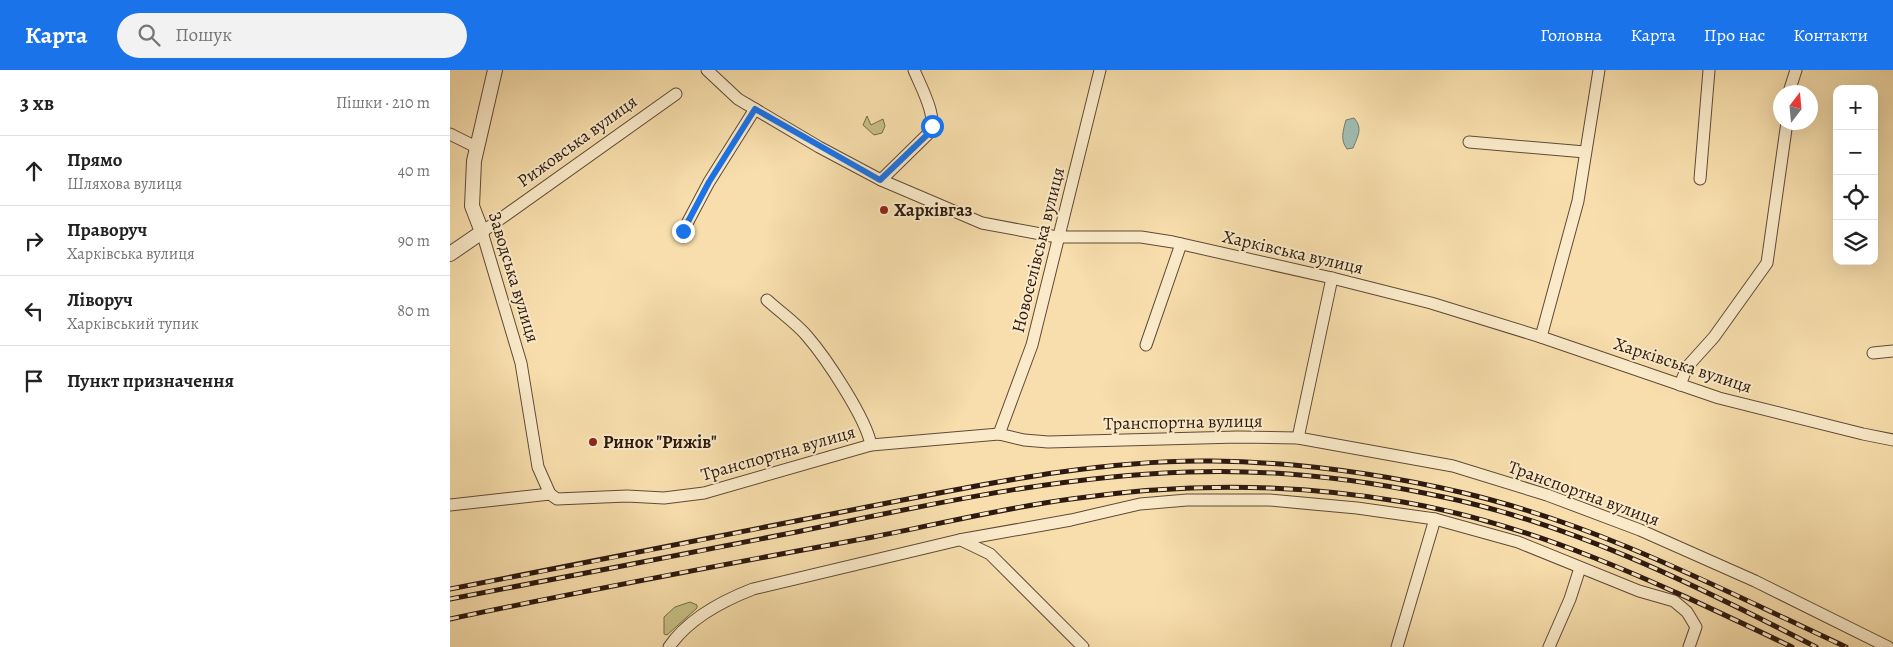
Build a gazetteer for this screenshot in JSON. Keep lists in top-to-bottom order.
{
  "streets": {
    "street": [
      "Рижовська вулиця",
      "Новоселівська вулиця",
      "Харківська вулиця",
      "Заводська вулиця",
      "Транспортна вулиця"
    ]
  },
  "crossings": [
    ["Рижовська вулиця", "Заводська вулиця"],
    ["Новоселівська вулиця", "Харківська вулиця"],
    ["Новоселівська вулиця", "Транспортна вулиця"],
    ["Заводська вулиця", "Транспортна вулиця"]
  ],
  "places": ["Харківгаз", "Ринок \"Рижів\""],
  "north": "top",
  "page": {
    "header": "Карта",
    "search": "Пошук",
    "nav": [
      "Головна",
      "Карта",
      "Про нас",
      "Контакти"
    ],
    "heading": ["3 хв", "Пішки · 210 m"],
    "map_buttons": ["+", "−"],
    "list": [
      ["Прямо", "Шляхова вулиця", "40 m"],
      ["Праворуч", "Харківська вулиця", "90 m"],
      ["Ліворуч", "Харківський тупик", "80 m"],
      "Пункт призначення"
    ]
  }
}
